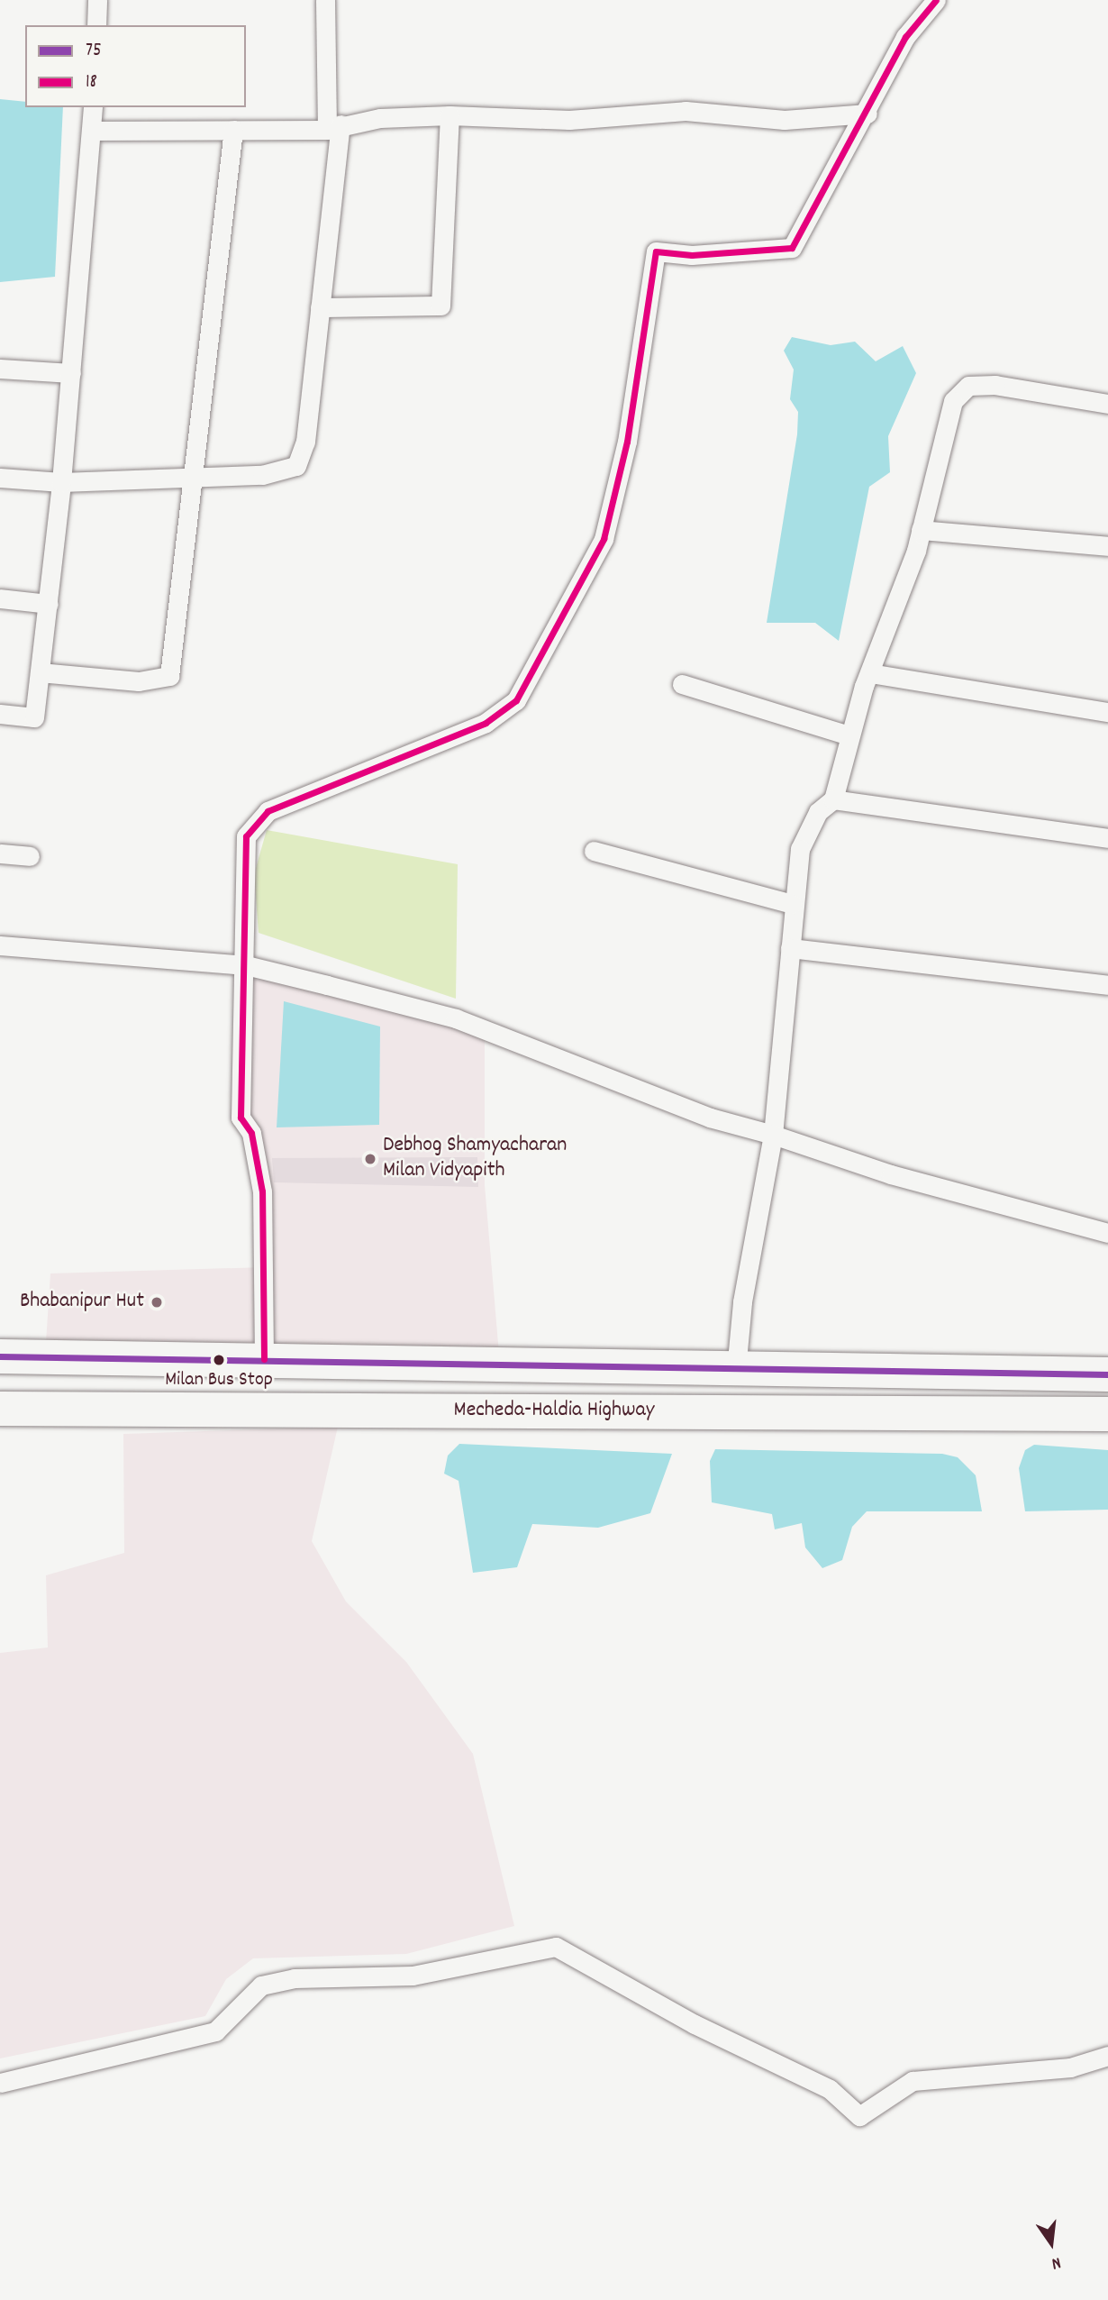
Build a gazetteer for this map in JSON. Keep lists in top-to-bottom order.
{
  "streets": {
    "highway": ["Mecheda-Haldia Highway"]
  },
  "places": ["Debhog Shamyacharan Milan Vidyapith", "Bhabanipur Hut", "Milan Bus Stop"],
  "lines": ["transit line 18", "transit line 75"],
  "legend": ["75", "18"],
  "north": "bottom"
}
